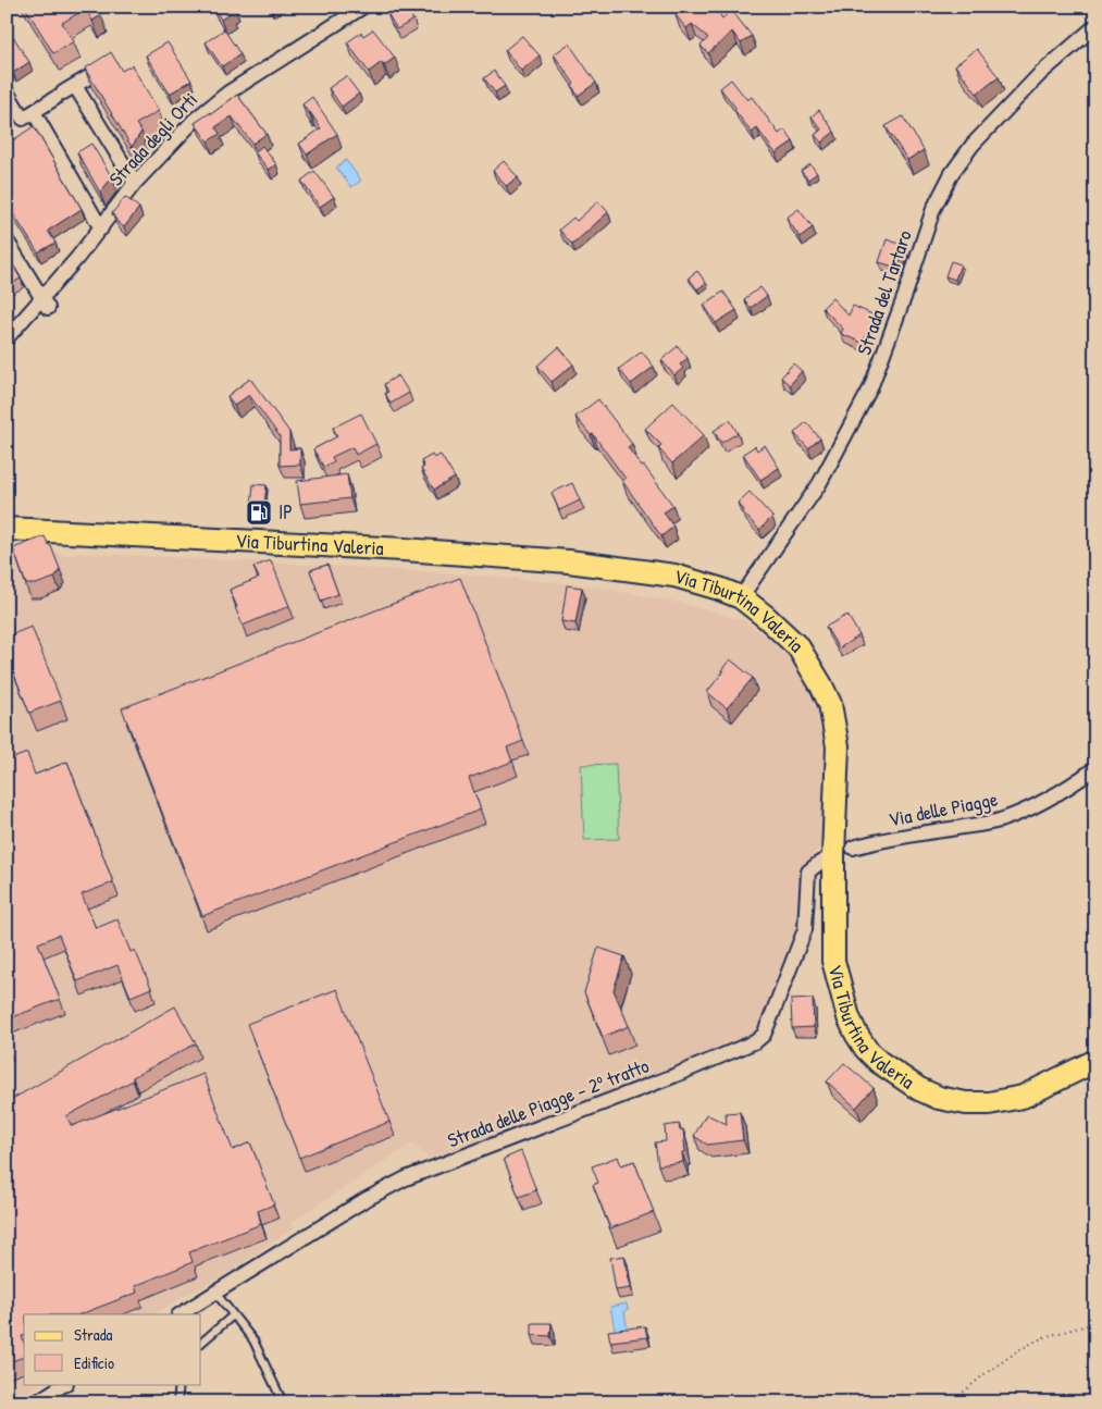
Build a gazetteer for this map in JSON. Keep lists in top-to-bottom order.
{
  "streets": {
    "main road": ["Via Tiburtina Valeria"],
    "street": [
      "Strada degli Orti",
      "Strada del Tartaro",
      "Via delle Piagge",
      "Strada delle Piagge – 2º tratto"
    ]
  },
  "crossings": [
    ["Strada del Tartaro", "Via Tiburtina Valeria"],
    ["Via Tiburtina Valeria", "Via delle Piagge"],
    ["Via Tiburtina Valeria", "Strada delle Piagge – 2º tratto"],
    ["Via delle Piagge", "Strada delle Piagge – 2º tratto"]
  ],
  "places": {
    "fuel station": ["IP"]
  },
  "legend": ["Strada", "Edificio"]
}
